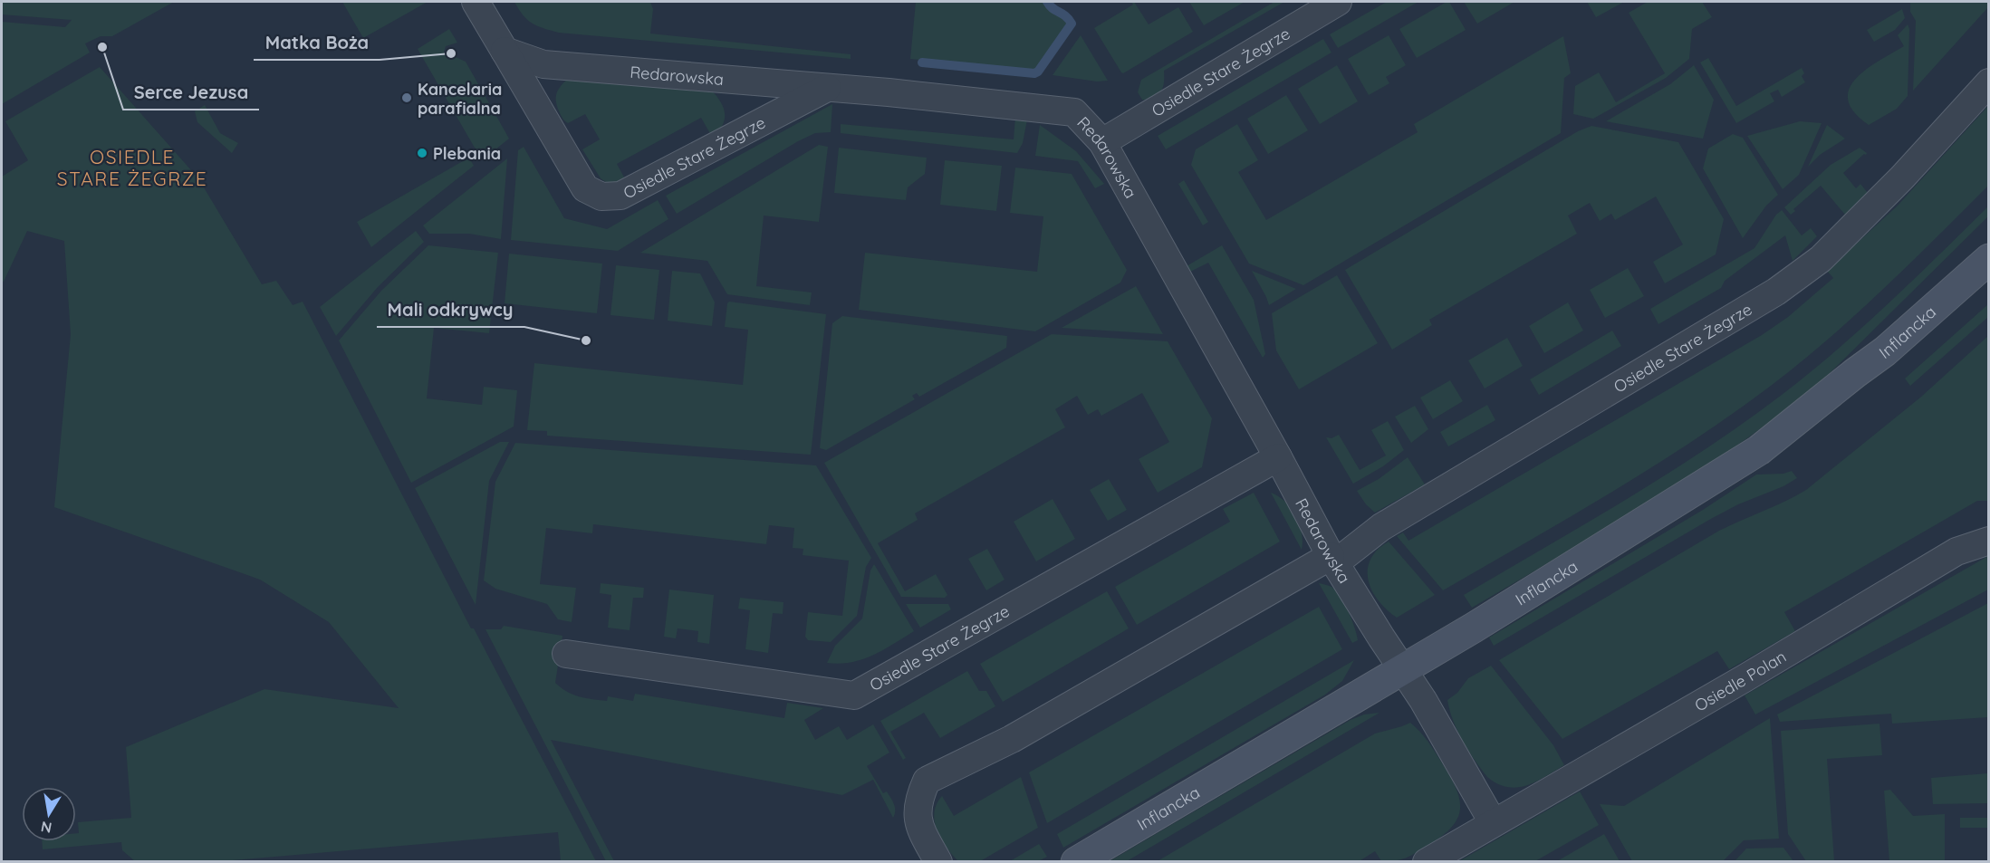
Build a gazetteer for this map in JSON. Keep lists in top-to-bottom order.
{
  "streets": {
    "street": [
      "Osiedle Stare Żegrze",
      "Redarowska",
      "Inflancka",
      "Osiedle Polan"
    ]
  },
  "crossings": [
    ["Osiedle Stare Żegrze", "Redarowska"],
    ["Redarowska", "Inflancka"]
  ],
  "districts": ["OSIEDLE STARE ŻEGRZE"],
  "places": [
    "Serce Jezusa",
    "Matka Boża",
    "Kancelaria parafialna",
    "Plebania",
    "Mali odkrywcy"
  ],
  "north": "bottom"
}
